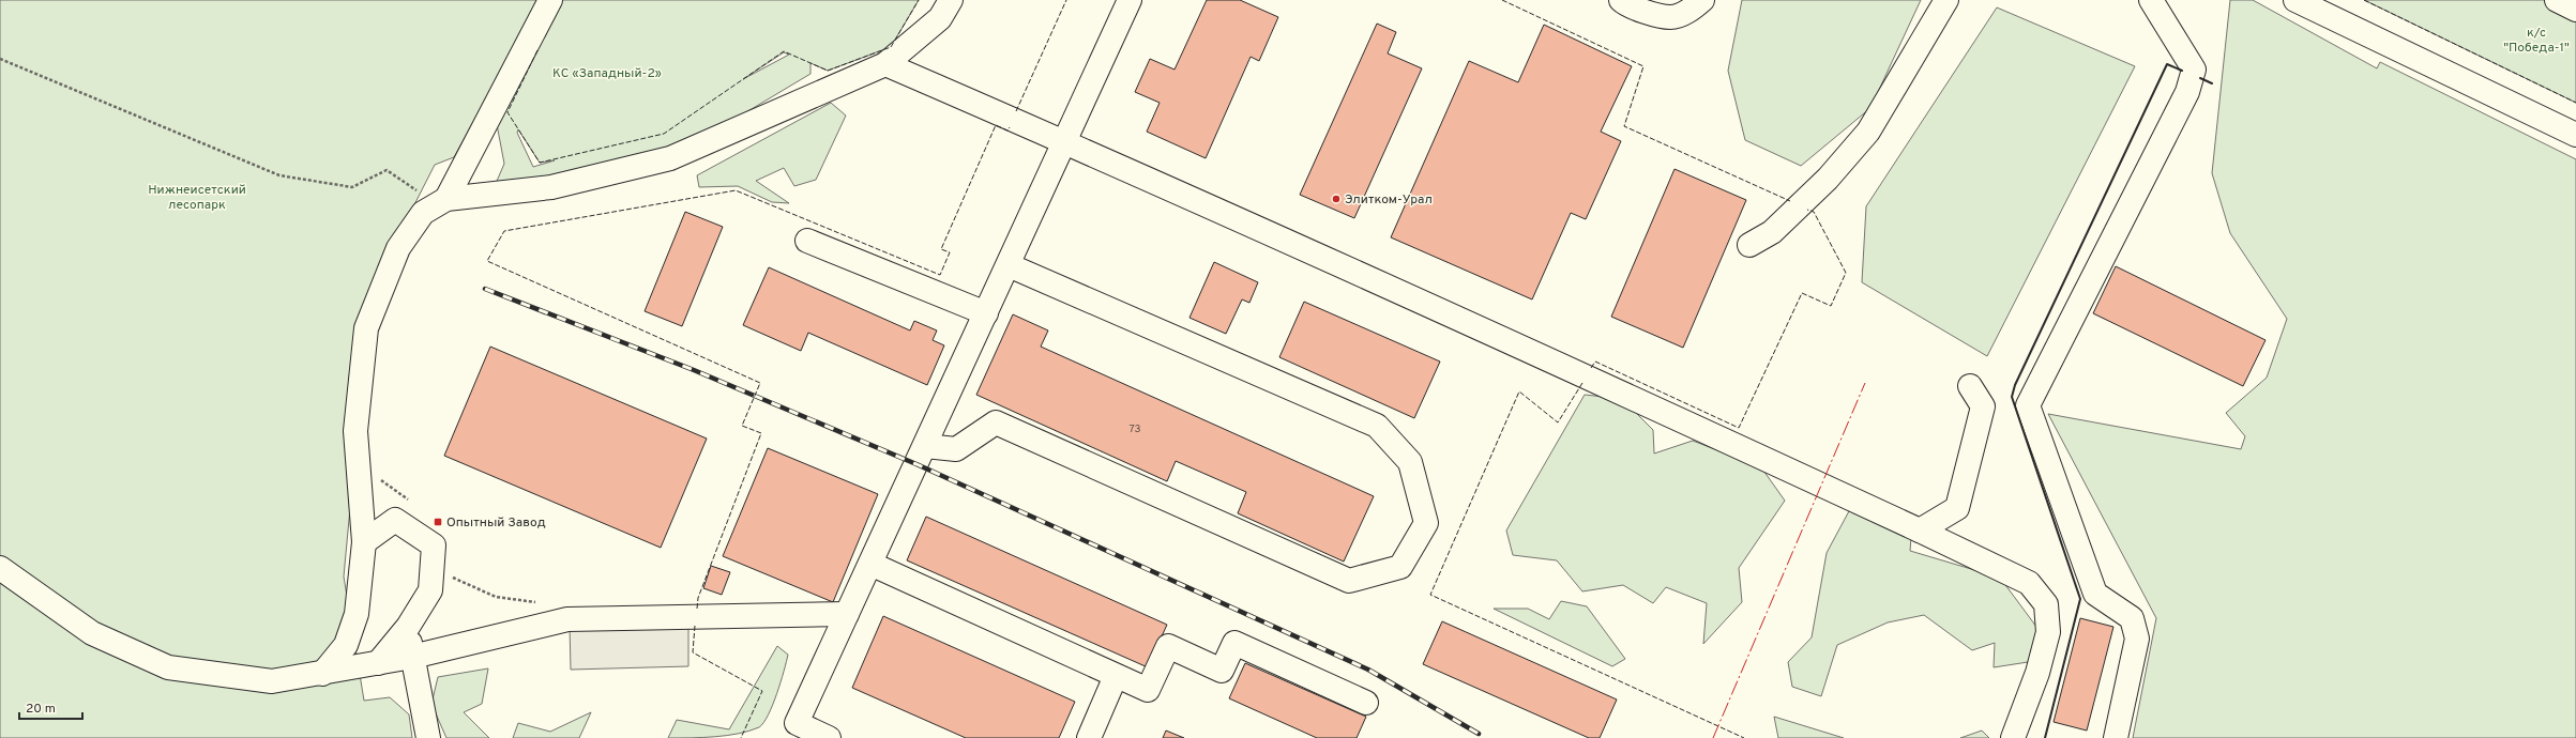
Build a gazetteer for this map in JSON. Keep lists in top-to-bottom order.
{
  "parks": ["к/с \"Победа-1\"", "КС «Западный-2»", "Нижнеисетский лесопарк"],
  "places": {
    "other": ["Элитком-Урал"],
    "transit": ["Опытный Завод"]
  },
  "house_numbers": ["73"],
  "scale_bar": "20 m"
}
